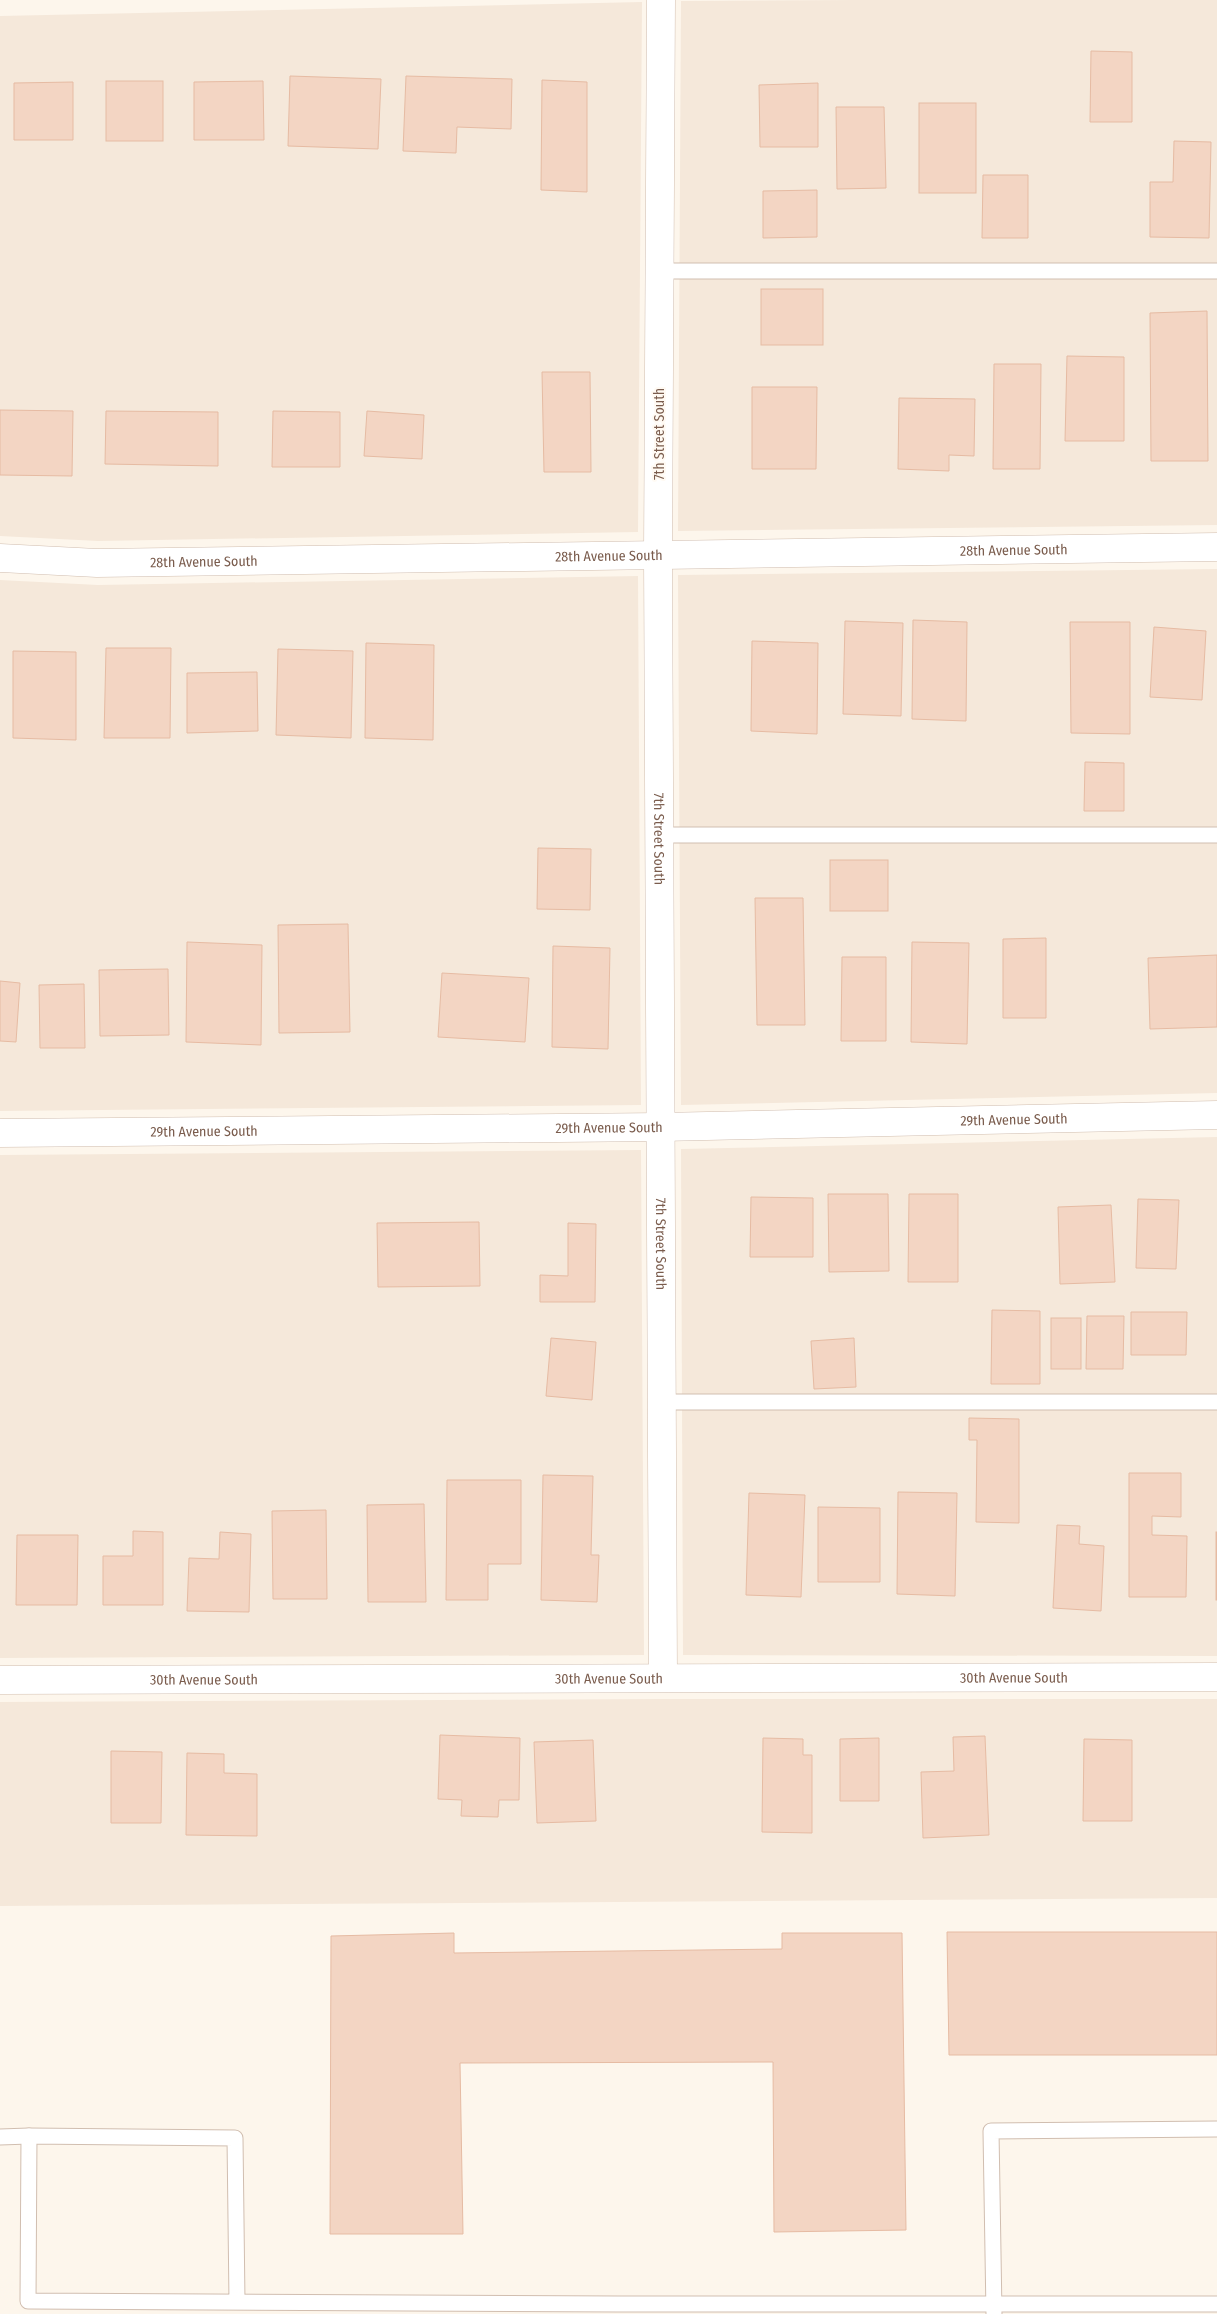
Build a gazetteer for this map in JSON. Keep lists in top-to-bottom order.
{
  "streets": {
    "street": [
      "7th Street South",
      "28th Avenue South",
      "29th Avenue South",
      "30th Avenue South"
    ]
  },
  "crossings": [
    ["7th Street South", "28th Avenue South"],
    ["7th Street South", "29th Avenue South"],
    ["7th Street South", "30th Avenue South"]
  ]
}
